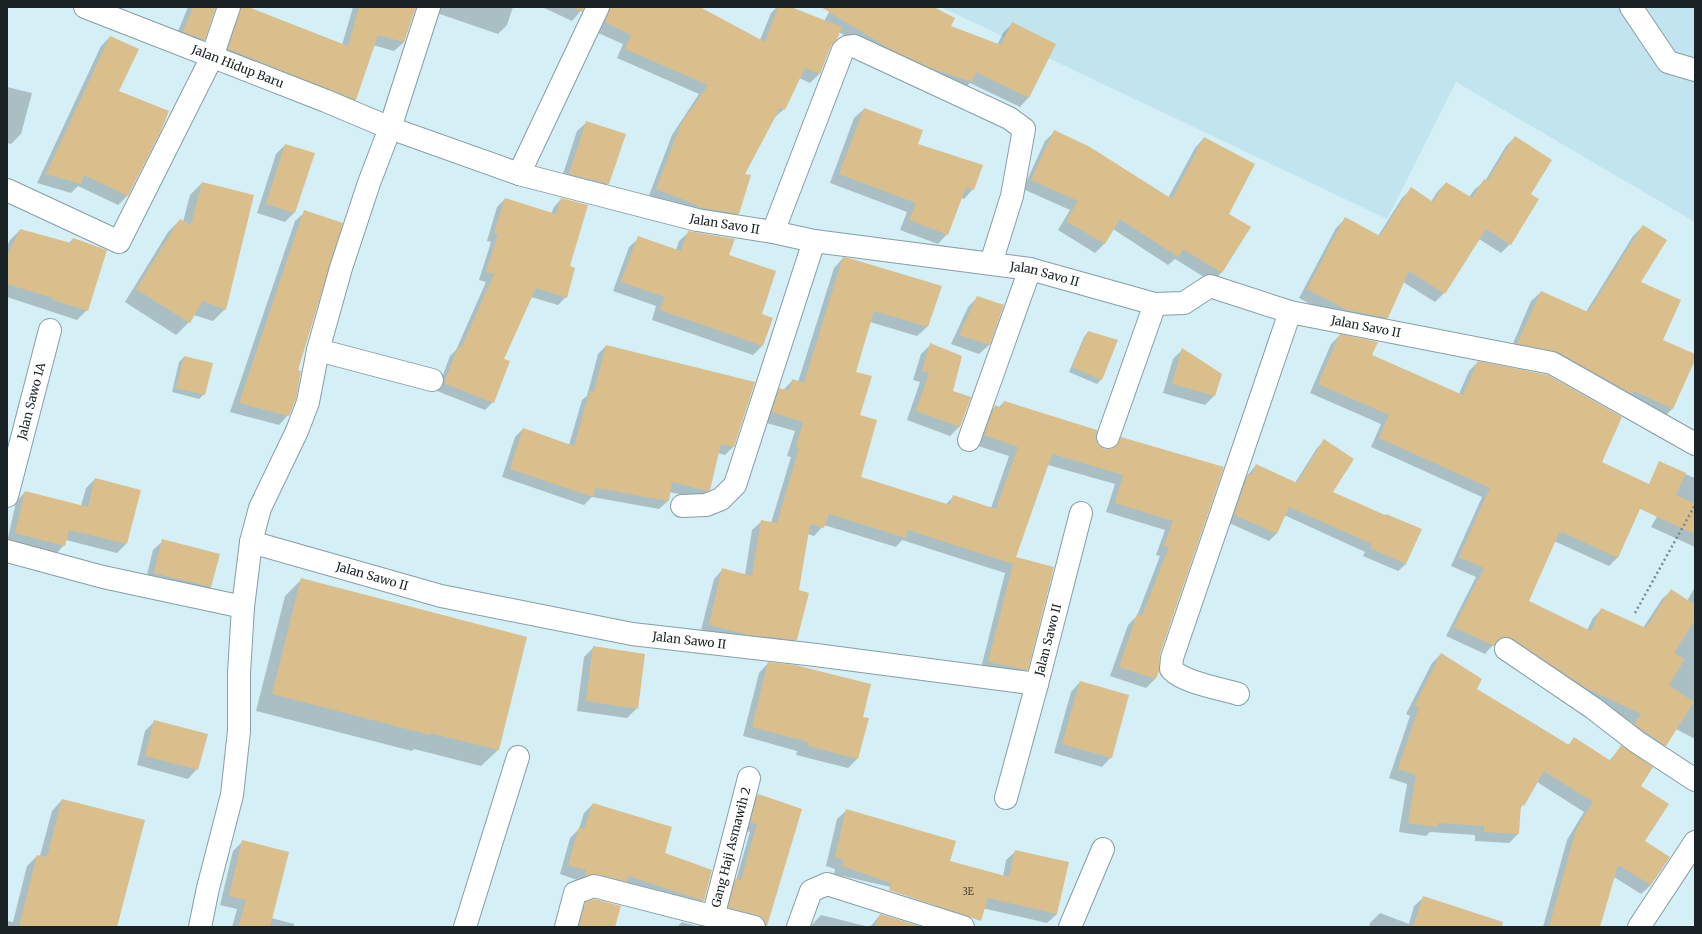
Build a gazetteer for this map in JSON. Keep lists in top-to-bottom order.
{
  "streets": {
    "street": [
      "Jalan Hidup Baru",
      "Jalan Savo II",
      "Jalan Sawo 1A",
      "Jalan Sawo II",
      "Gang Haji Asmawih 2"
    ]
  },
  "crossings": [
    ["Jalan Hidup Baru", "Jalan Savo II"]
  ],
  "house_numbers": ["3E"]
}
